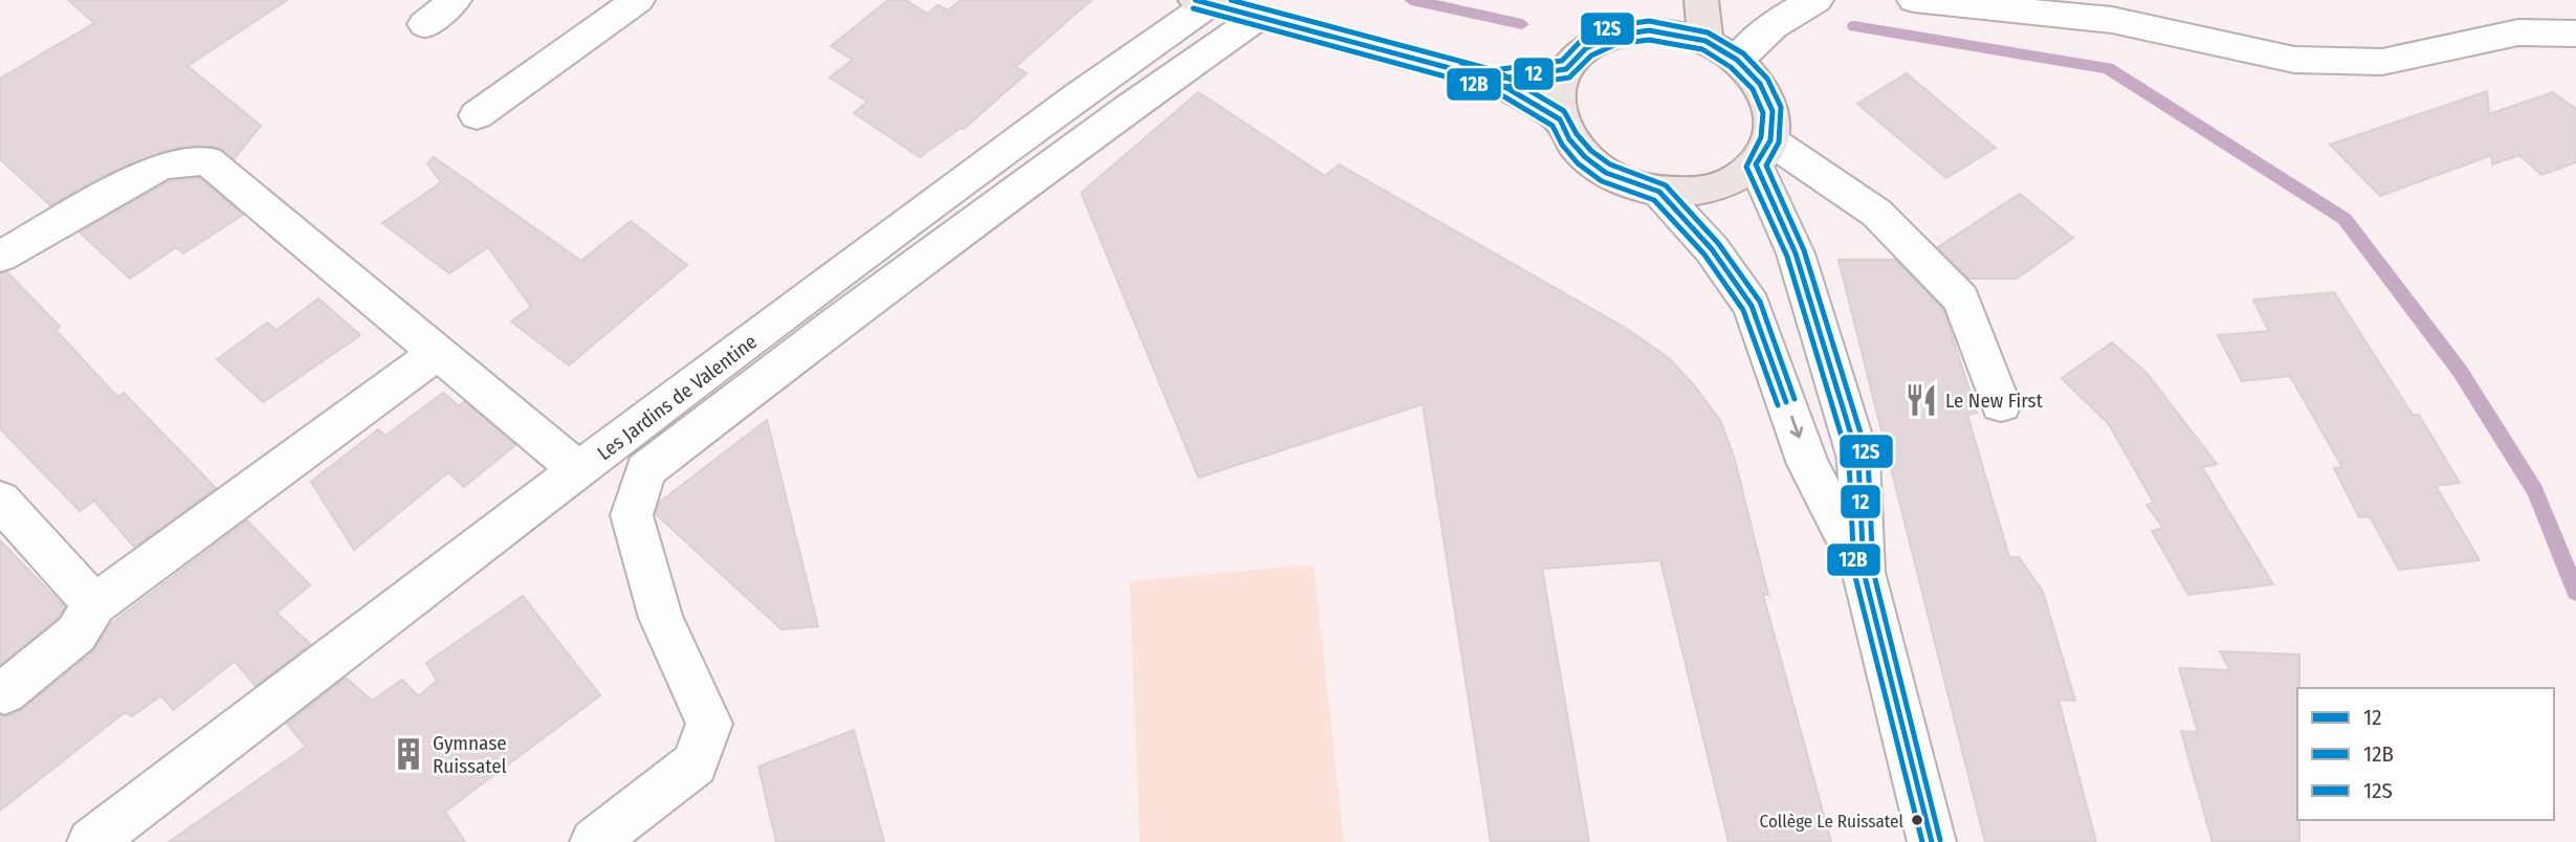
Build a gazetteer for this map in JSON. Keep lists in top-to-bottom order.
{
  "streets": {
    "street": ["Les Jardins de Valentine"]
  },
  "places": {
    "restaurant": ["Le New First"],
    "building": ["Gymnase Ruissatel"],
    "other": ["Collège Le Ruissatel"]
  },
  "lines": ["transit line 12", "transit line 12S", "transit line 12B"],
  "legend": ["12", "12B", "12S"]
}
